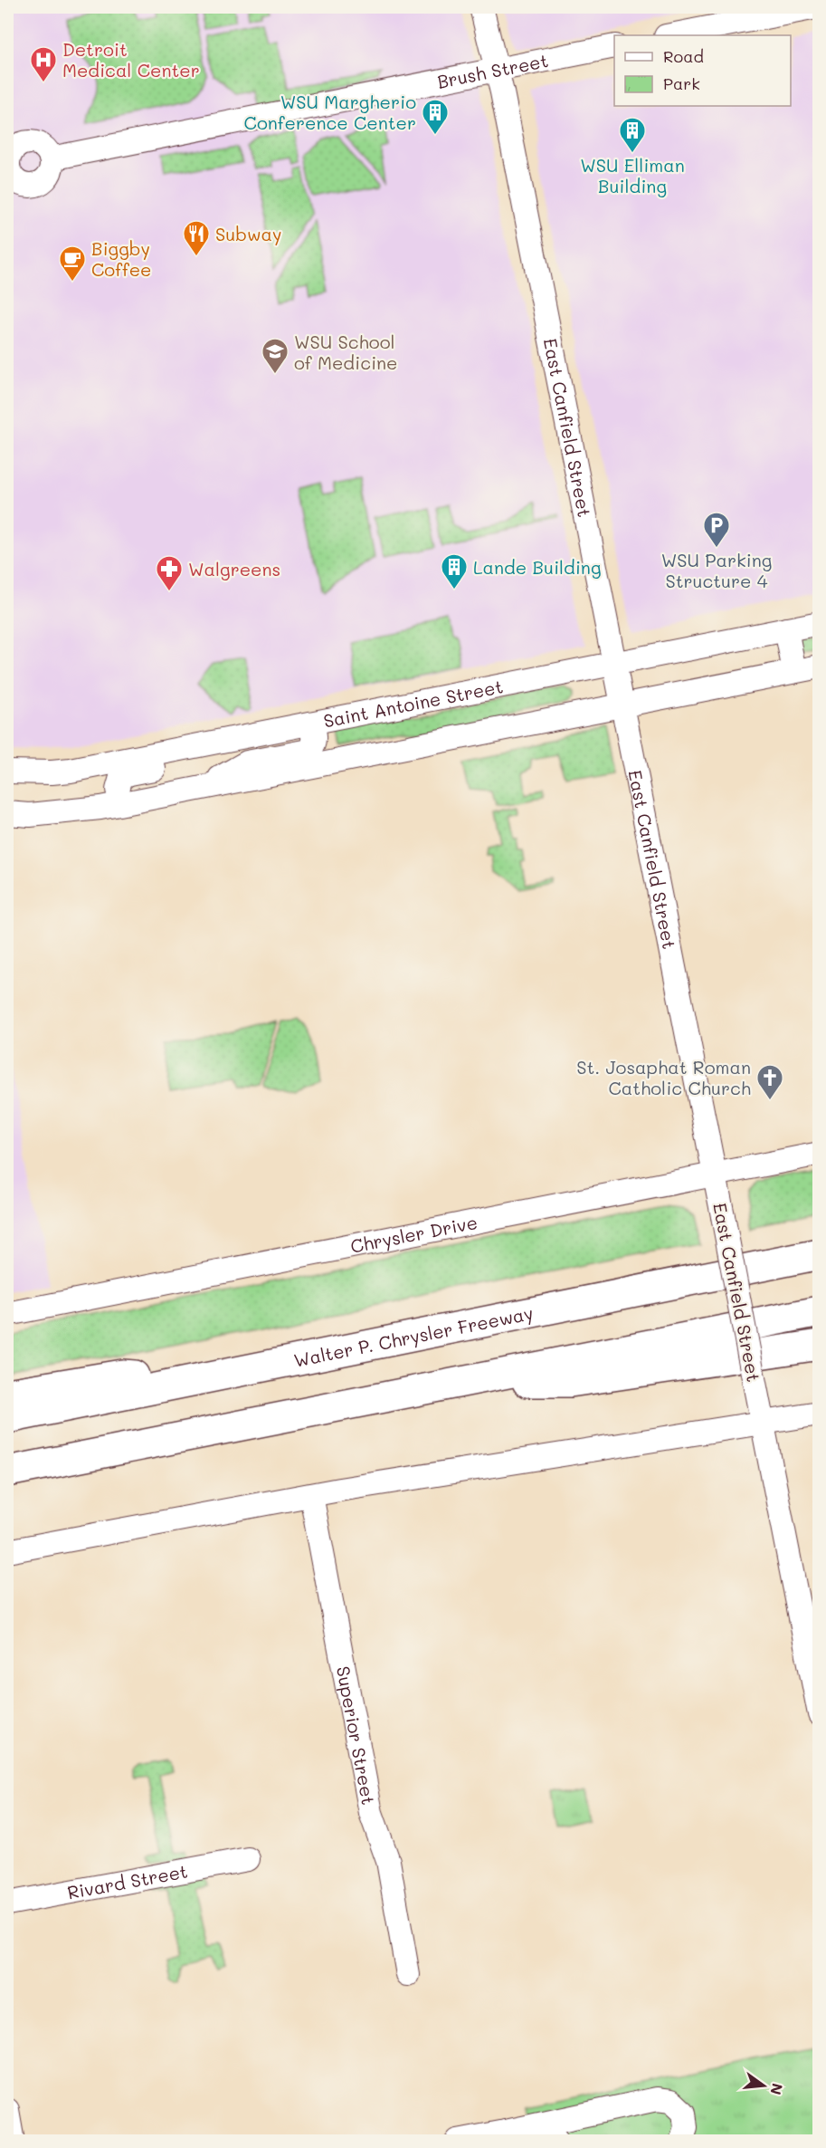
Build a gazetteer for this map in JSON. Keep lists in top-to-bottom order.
{
  "streets": {
    "highway": ["Walter P. Chrysler Freeway"],
    "street": [
      "Brush Street",
      "East Canfield Street",
      "Saint Antoine Street",
      "Chrysler Drive",
      "Superior Street",
      "Rivard Street"
    ]
  },
  "crossings": [
    ["Brush Street", "East Canfield Street"],
    ["East Canfield Street", "Saint Antoine Street"],
    ["East Canfield Street", "Chrysler Drive"]
  ],
  "places": {
    "hospital": ["Detroit Medical Center"],
    "building": ["WSU Margherio Conference Center", "WSU Elliman Building", "Lande Building"],
    "restaurant": ["Subway"],
    "cafe": ["Biggby Coffee"],
    "school or university": ["WSU School of Medicine"],
    "parking": ["WSU Parking Structure 4"],
    "pharmacy": ["Walgreens"],
    "church": ["St. Josaphat Roman Catholic Church"]
  },
  "legend": ["Road", "Park"],
  "north": "right"
}
